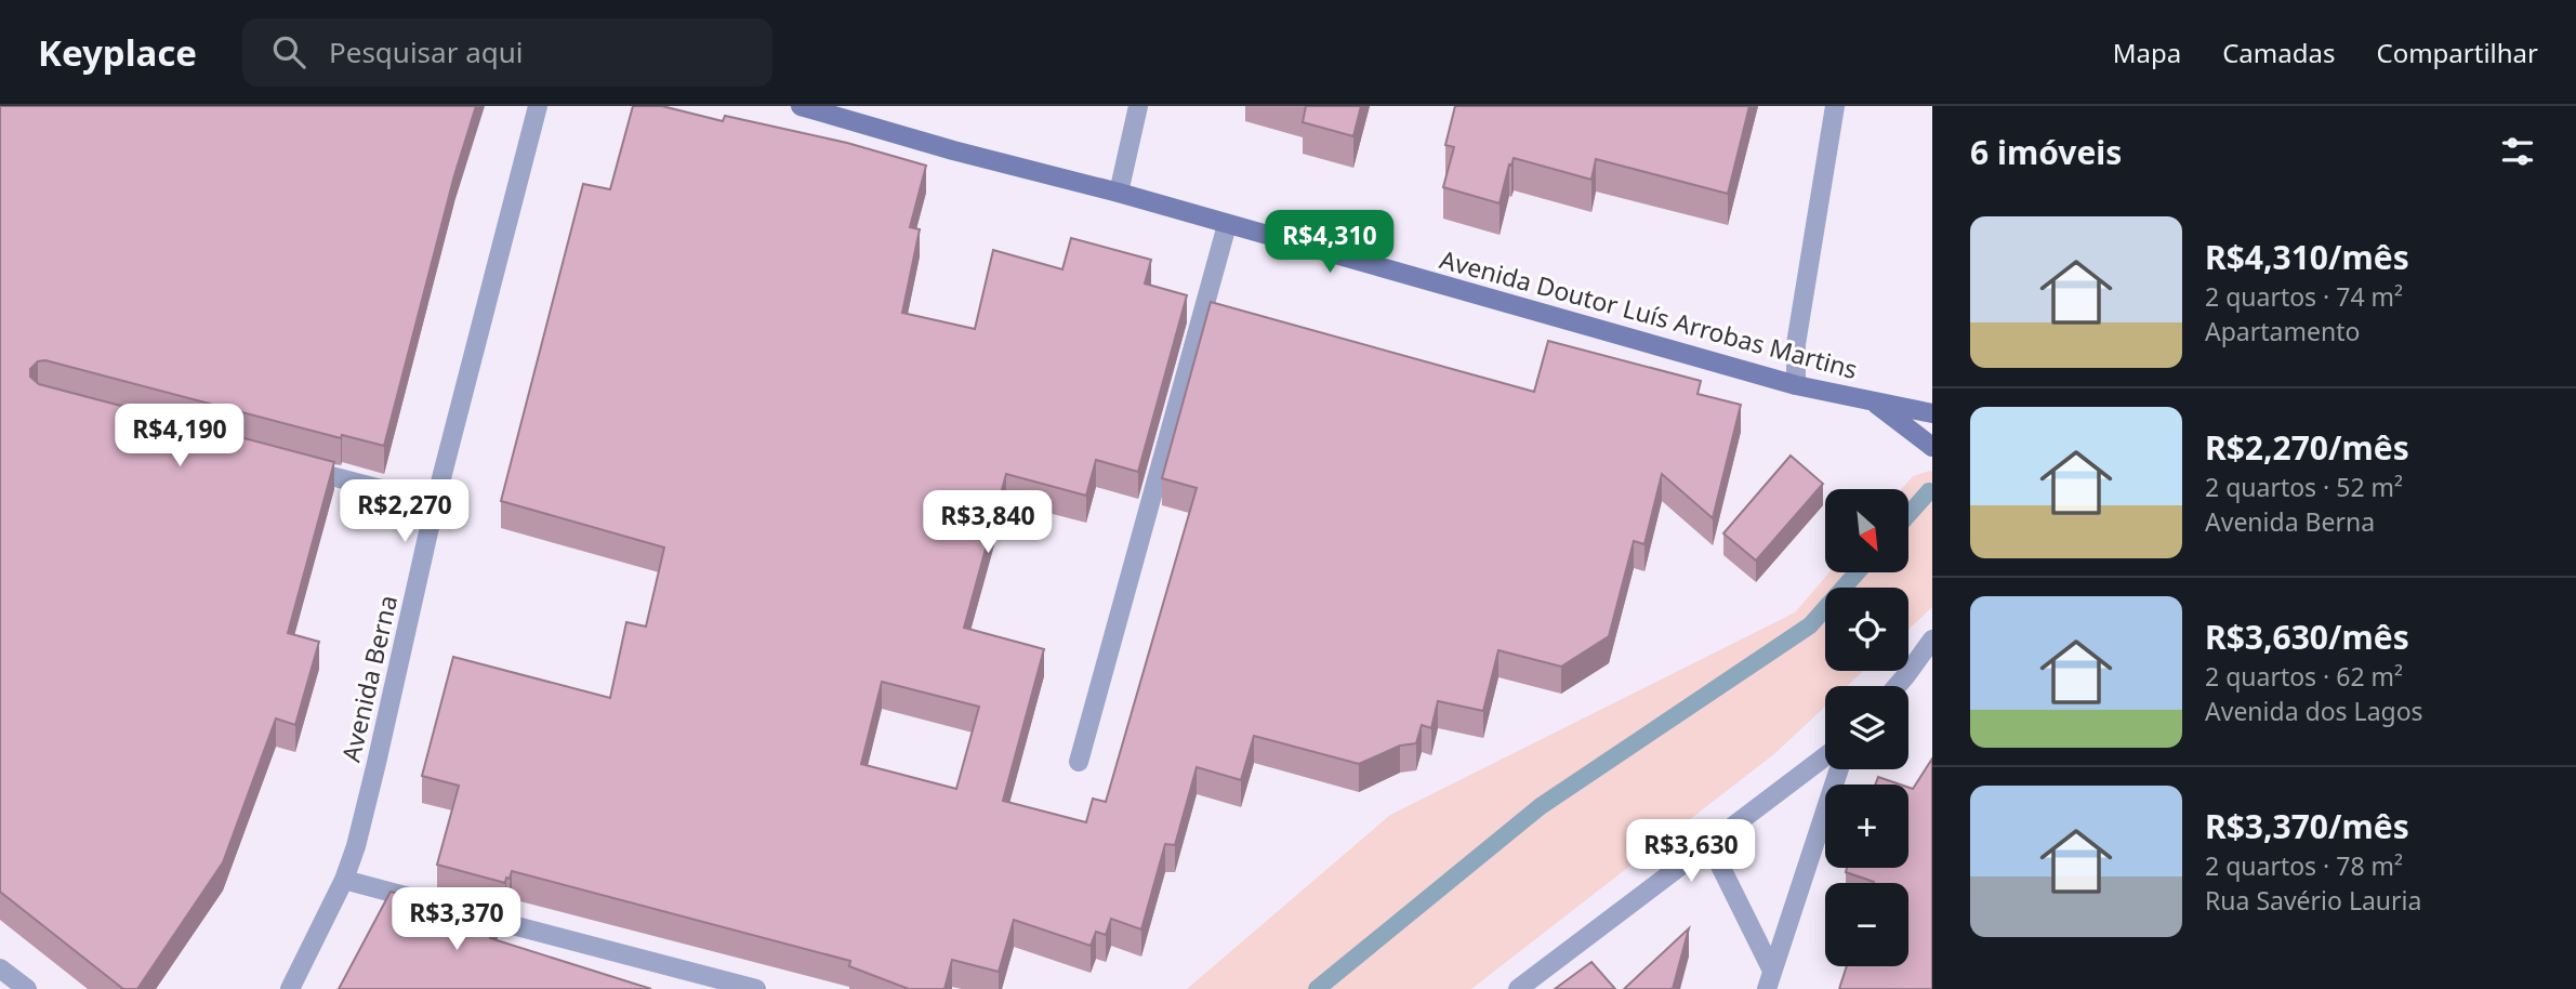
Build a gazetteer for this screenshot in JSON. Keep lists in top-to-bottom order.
{
  "streets": {
    "street": ["Avenida Doutor Luís Arrobas Martins", "Avenida Berna"]
  },
  "north": "bottom right",
  "page": {
    "header": "Keyplace",
    "search": "Pesquisar aqui",
    "nav": ["Mapa", "Camadas", "Compartilhar"],
    "heading": "6 imóveis",
    "list": [
      {
        "name": "R$4,310/mês",
        "note": "2 quartos · 74 m² · Apartamento"
      },
      {
        "name": "R$2,270/mês",
        "note": "2 quartos · 52 m² · Avenida Berna"
      },
      {
        "name": "R$3,630/mês",
        "note": "2 quartos · 62 m² · Avenida dos Lagos"
      },
      {
        "name": "R$3,370/mês",
        "note": "2 quartos · 78 m² · Rua Savério Lauria"
      }
    ],
    "price": [
      "R$4,310",
      "R$4,190",
      "R$2,270",
      "R$3,840",
      "R$3,630",
      "R$3,370"
    ],
    "map_buttons": ["+", "−"]
  }
}
